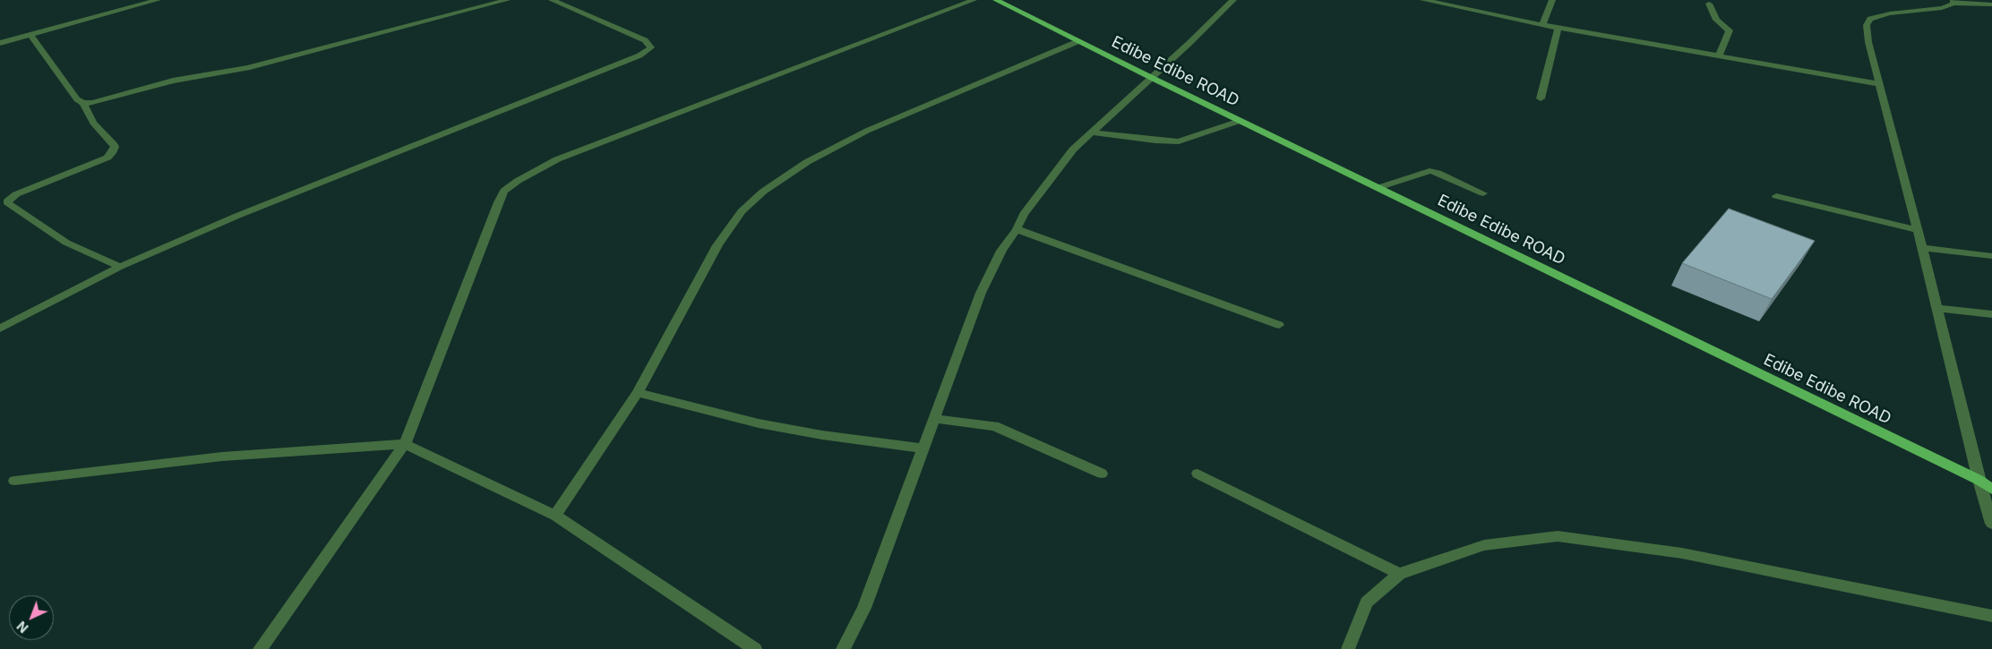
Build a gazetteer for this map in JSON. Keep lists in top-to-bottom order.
{
  "streets": {
    "main road": ["Edibe Edibe ROAD"]
  },
  "north": "bottom left"
}
